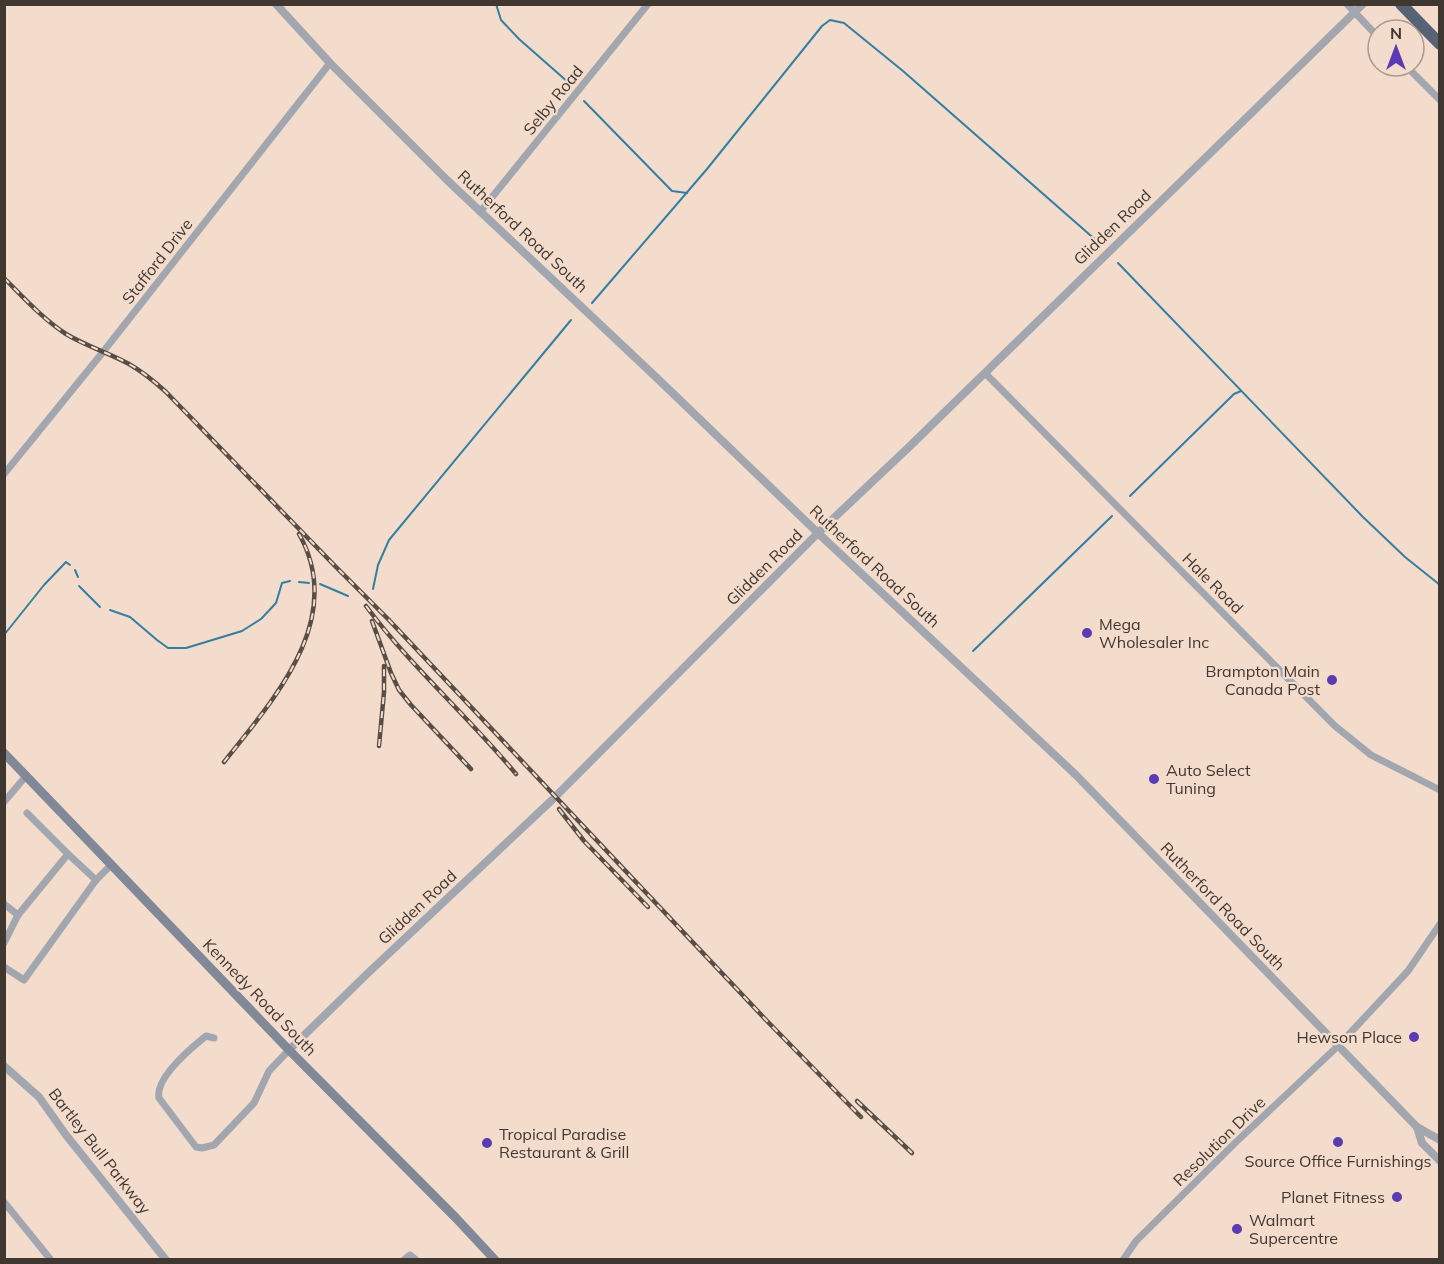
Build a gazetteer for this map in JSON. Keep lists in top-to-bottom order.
{
  "streets": {
    "main road": ["Kennedy Road South"],
    "street": [
      "Selby Road",
      "Glidden Road",
      "Rutherford Road South",
      "Stafford Drive",
      "Hale Road",
      "Resolution Drive",
      "Bartley Bull Parkway"
    ]
  },
  "crossings": [
    ["Selby Road", "Rutherford Road South"],
    ["Glidden Road", "Rutherford Road South"],
    ["Glidden Road", "Hale Road"],
    ["Glidden Road", "Kennedy Road South"],
    ["Rutherford Road South", "Stafford Drive"],
    ["Rutherford Road South", "Resolution Drive"]
  ],
  "places": [
    "Mega Wholesaler Inc",
    "Brampton Main Canada Post",
    "Auto Select Tuning",
    "Hewson Place",
    "Source Office Furnishings",
    "Tropical Paradise Restaurant & Grill",
    "Planet Fitness",
    "Walmart Supercentre"
  ],
  "north": "top"
}
